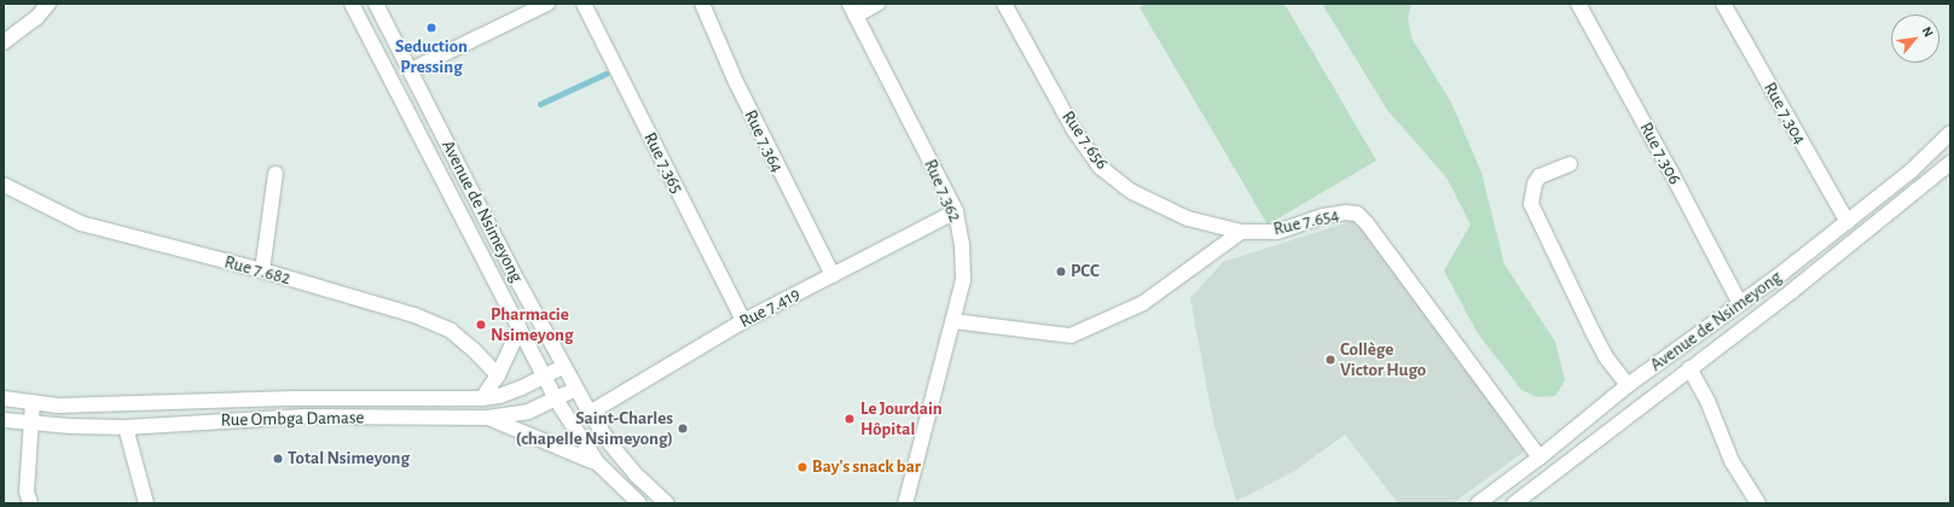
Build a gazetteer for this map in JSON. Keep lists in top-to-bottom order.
{
  "streets": {
    "street": [
      "Rue 7.304",
      "Rue 7.656",
      "Rue 7.364",
      "Rue 7.306",
      "Rue 7.365",
      "Rue 7.362",
      "Avenue de Nsimeyong",
      "Rue 7.654",
      "Rue 7.682",
      "Rue 7.419",
      "Rue Ombga Damase"
    ]
  },
  "crossings": [
    ["Rue 7.304", "Avenue de Nsimeyong"],
    ["Rue 7.656", "Rue 7.654"],
    ["Rue 7.364", "Rue 7.419"],
    ["Rue 7.306", "Avenue de Nsimeyong"],
    ["Rue 7.365", "Rue 7.419"],
    ["Rue 7.362", "Rue 7.419"],
    ["Avenue de Nsimeyong", "Rue 7.654"],
    ["Avenue de Nsimeyong", "Rue 7.419"],
    ["Avenue de Nsimeyong", "Rue Ombga Damase"]
  ],
  "places": [
    "Seduction Pressing",
    "PCC",
    "Pharmacie Nsimeyong",
    "Collège Victor Hugo",
    "Le Jourdain Hôpital",
    "Saint-Charles (chapelle Nsimeyong)",
    "Total Nsimeyong",
    "Bay's snack bar"
  ],
  "north": "top right"
}
